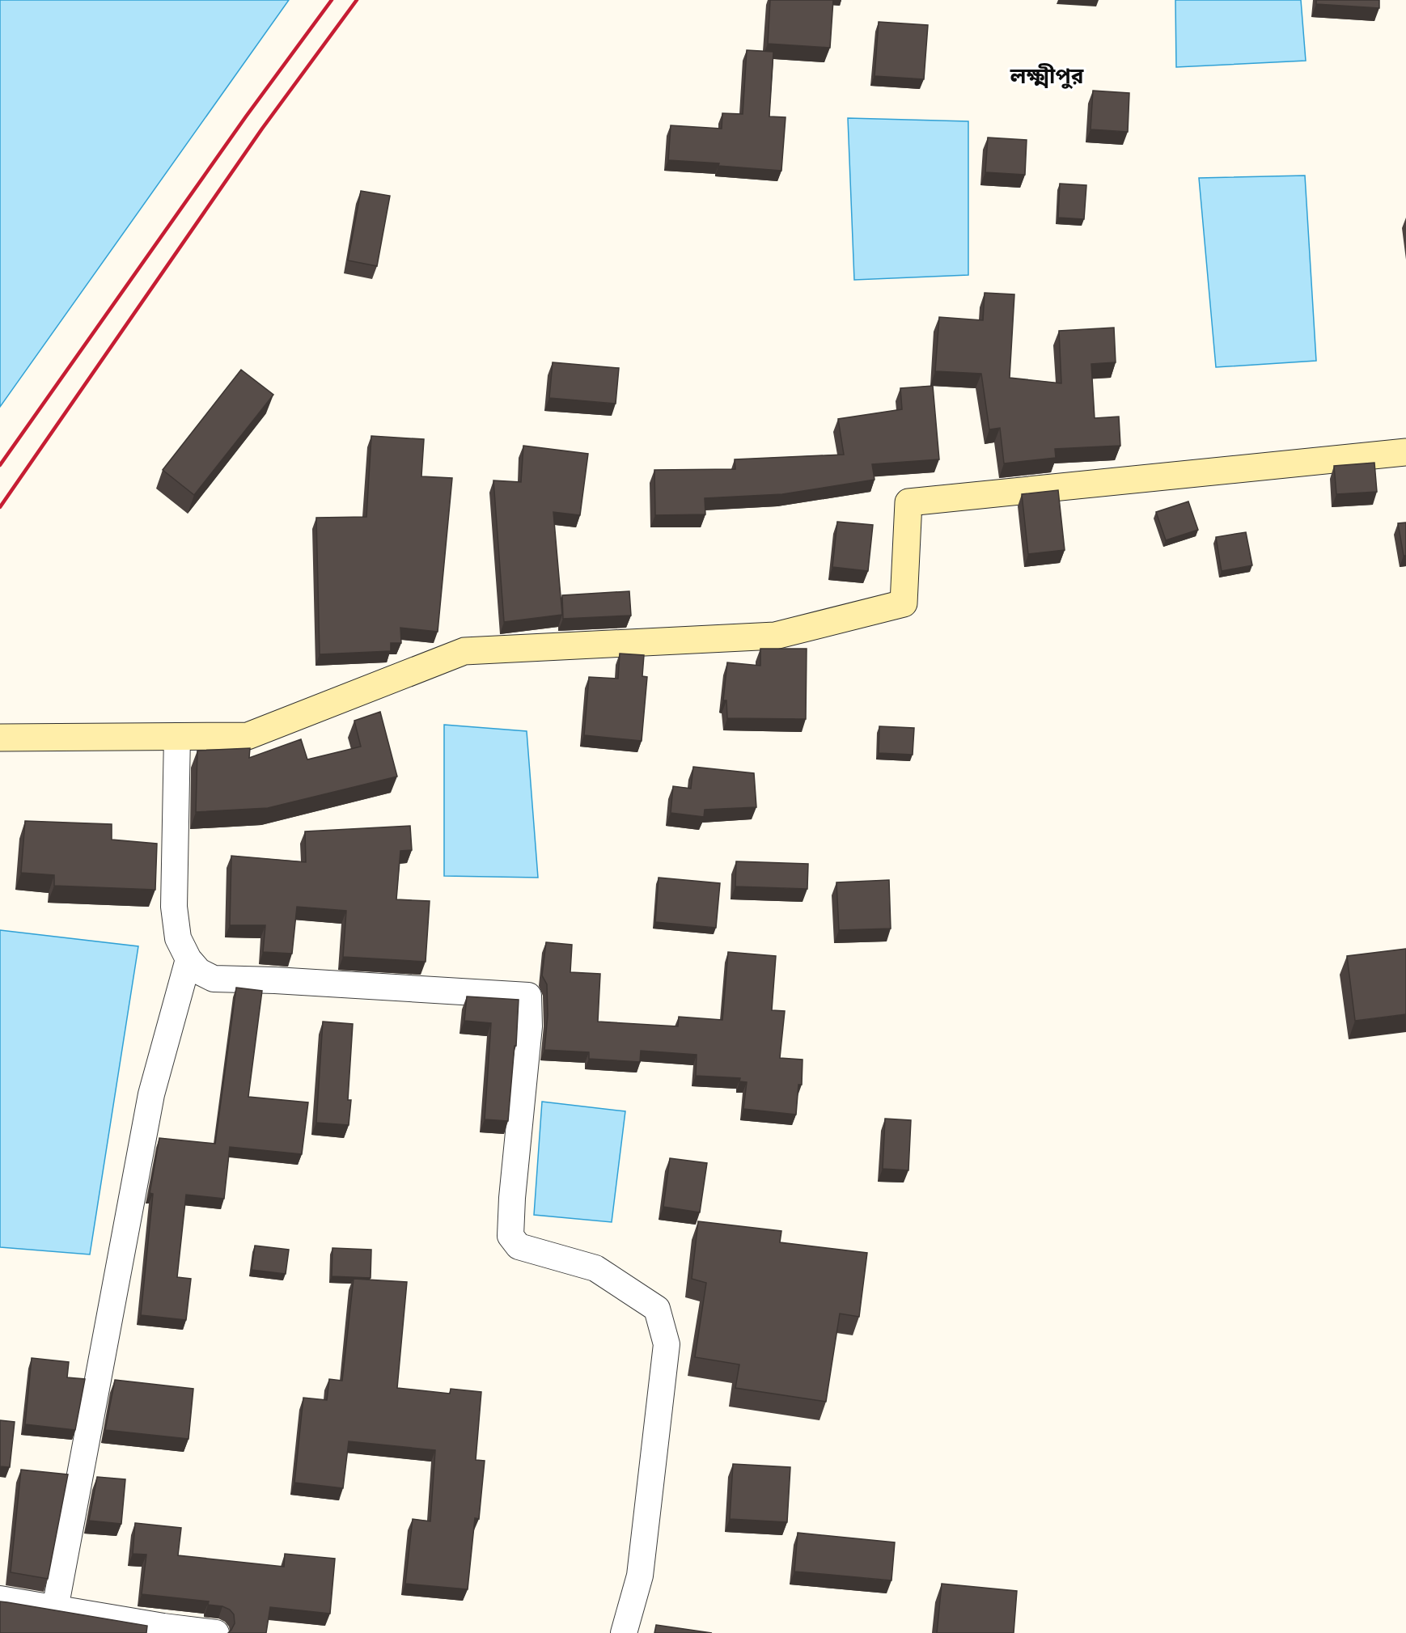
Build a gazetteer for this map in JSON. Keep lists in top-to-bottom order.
{
  "districts": ["লক্ষ্মীপুর"]
}
